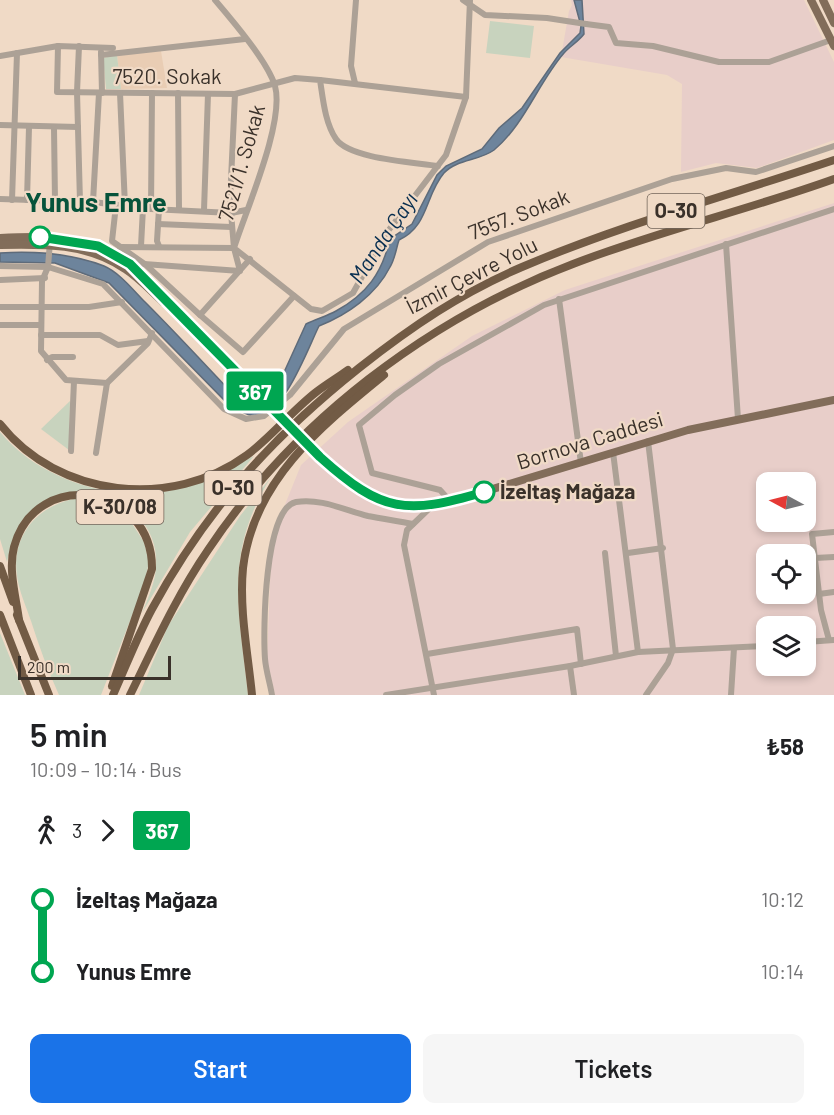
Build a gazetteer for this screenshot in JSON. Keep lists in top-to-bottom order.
{
  "streets": {
    "highway": ["O-30", "İzmir Çevre Yolu", "K-30/08"],
    "main road": ["Bornova Caddesi"],
    "street": ["7520. Sokak", "7521/1. Sokak", "7557. Sokak"]
  },
  "crossings": [
    ["7520. Sokak", "7521/1. Sokak"]
  ],
  "districts": ["Yunus Emre"],
  "water": ["Manda Çayı"],
  "places": ["İzeltaş Mağaza"],
  "lines": ["bus line 367"],
  "scale_bar": "200 m",
  "north": "left",
  "page": {
    "on_map": "367",
    "scale": "200 m",
    "heading": ["5 min", "10:09 – 10:14 · Bus", "₺58"],
    "legs": ["3", "367"],
    "list": [
      {
        "name": "İzeltaş Mağaza",
        "value": "10:12"
      },
      {
        "name": "Yunus Emre",
        "value": "10:14"
      }
    ],
    "buttons": ["Start", "Tickets"]
  }
}
